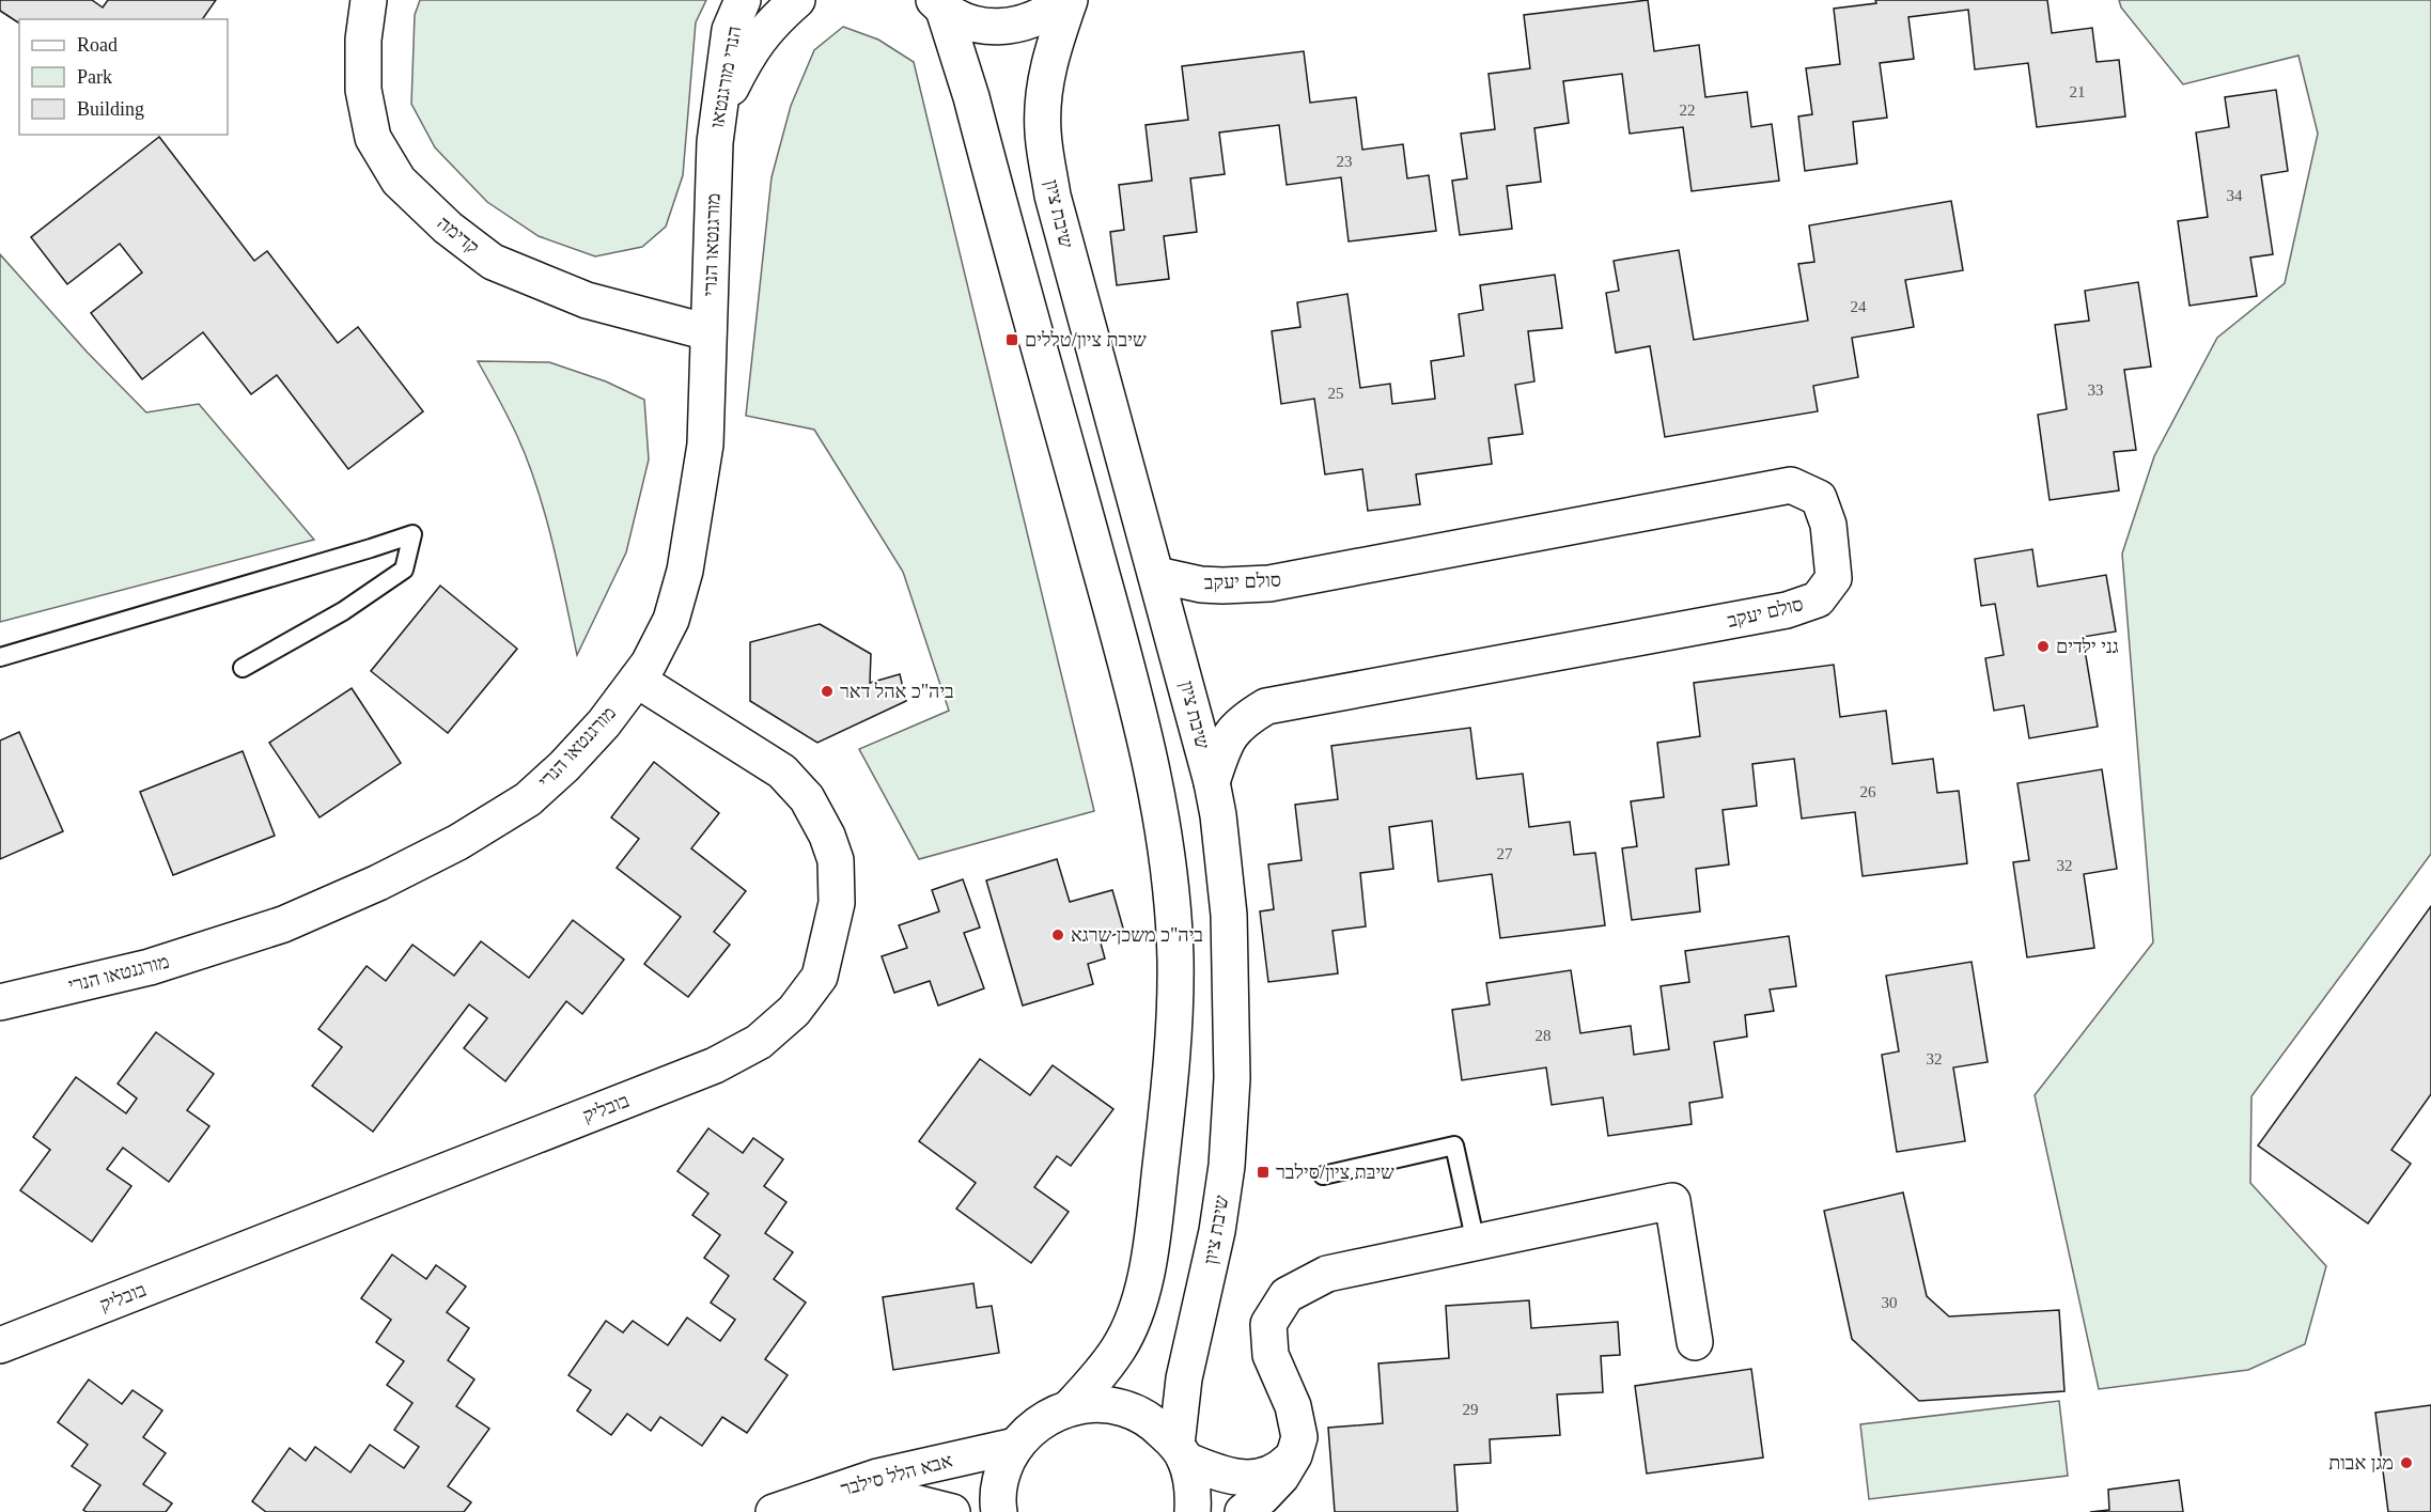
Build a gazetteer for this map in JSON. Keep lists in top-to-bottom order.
{
  "streets": {
    "street": [
      "הנרי מורגנטאו",
      "שיבת ציון",
      "קדימה",
      "מורגנטאו הנרי",
      "סולם יעקב",
      "בובליק",
      "אבא הלל סילבר"
    ]
  },
  "crossings": [
    ["הנרי מורגנטאו", "מורגנטאו הנרי"],
    ["שיבת ציון", "סולם יעקב"],
    ["קדימה", "מורגנטאו הנרי"],
    ["מורגנטאו הנרי", "בובליק"]
  ],
  "places": {
    "transit": ["שיבת ציון/טללים", "שיבת ציון/סילבר"],
    "other": [
      "גני ילדים",
      "ביה\"כ אהל דאר",
      "ביה\"כ משכן שרגא",
      "מגן אבות"
    ]
  },
  "house_numbers": [
    "21",
    "22",
    "23",
    "34",
    "24",
    "33",
    "25",
    "26",
    "27",
    "32",
    "28",
    "32",
    "30",
    "29"
  ],
  "legend": ["Road", "Park", "Building"]
}
